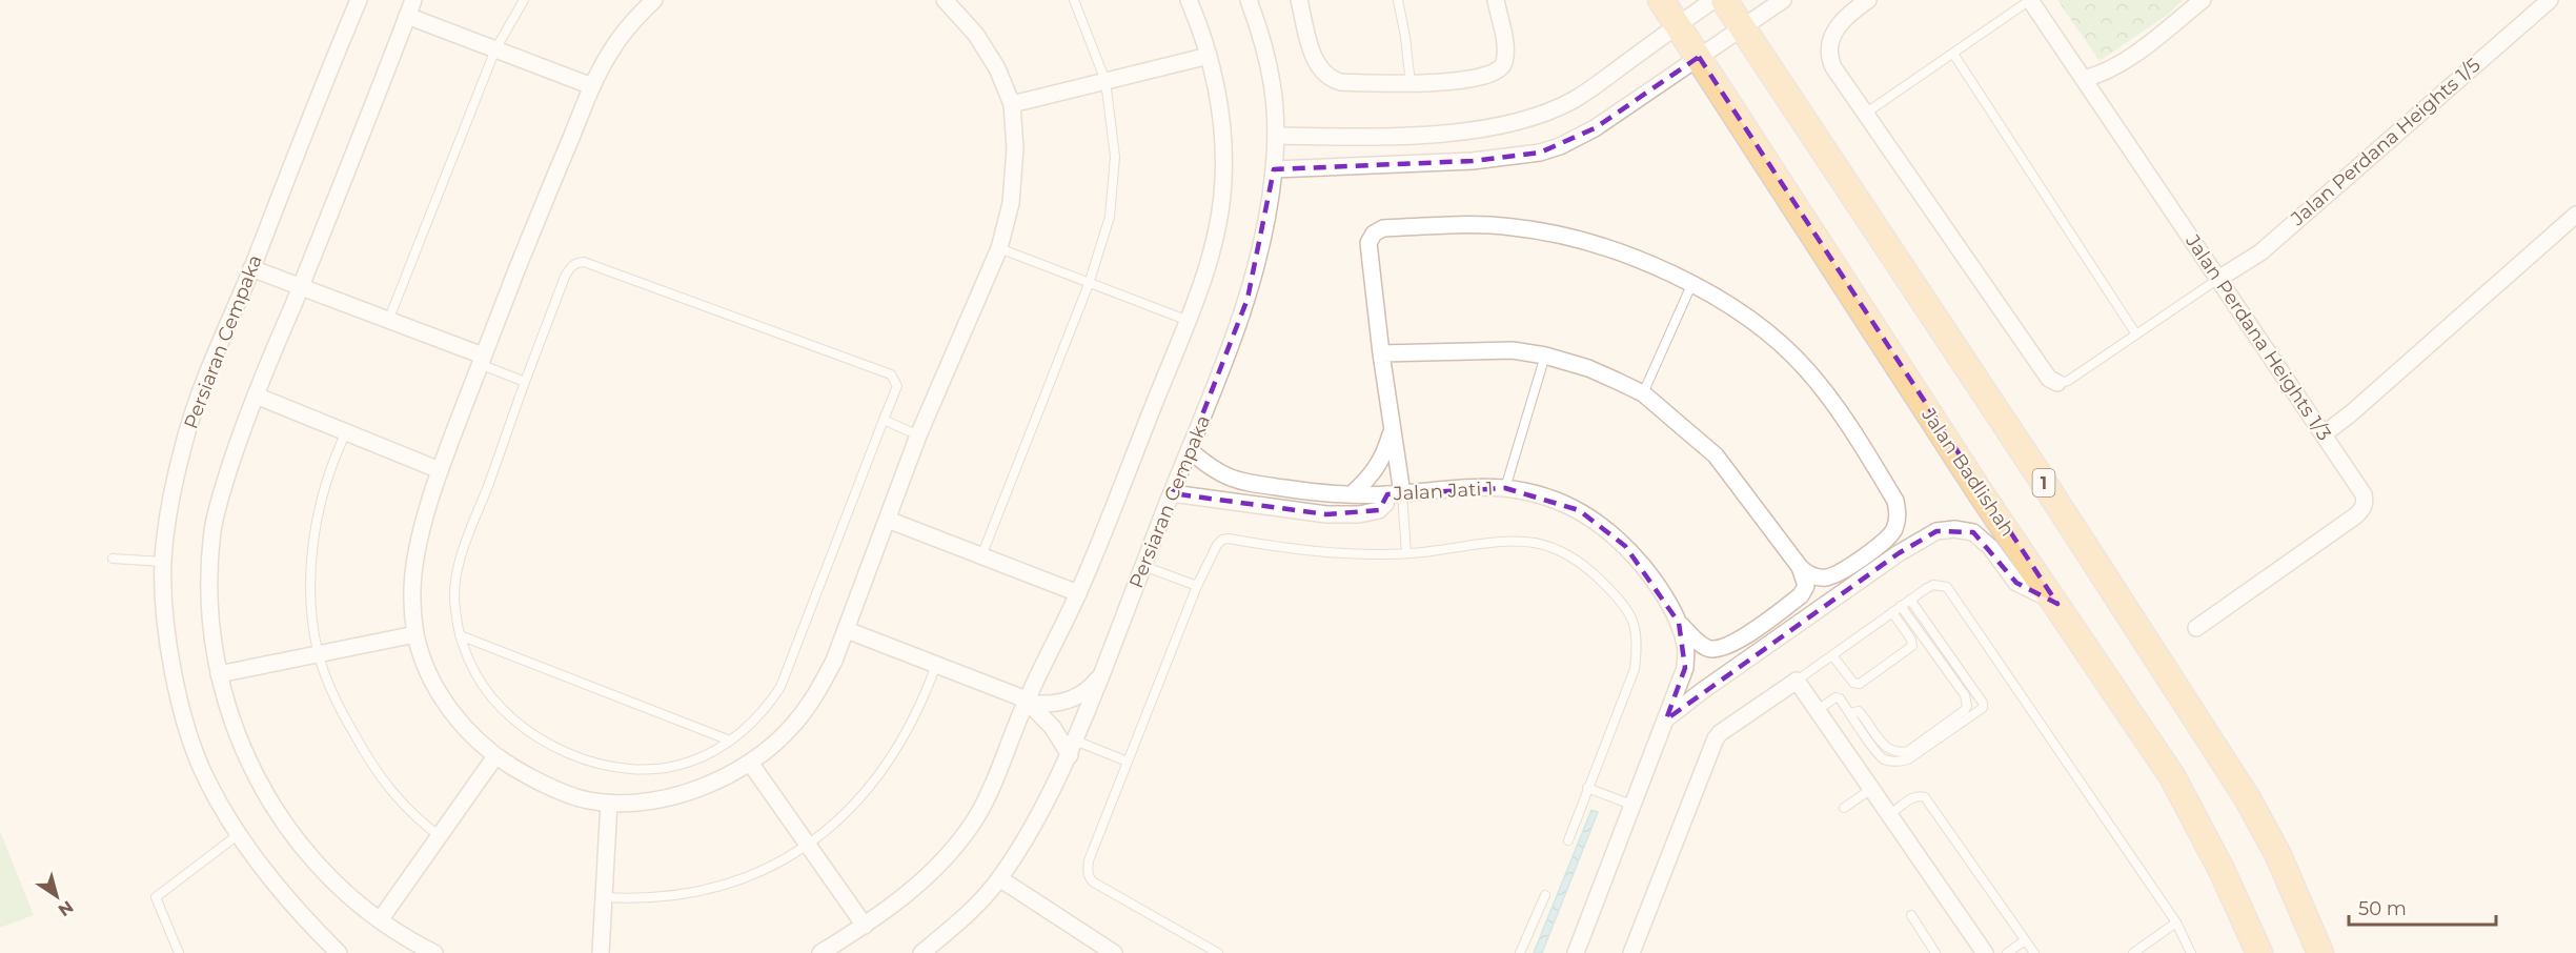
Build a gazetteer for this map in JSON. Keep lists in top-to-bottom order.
{
  "streets": {
    "main road": ["Jalan Badlishah", "1"],
    "street": [
      "Jalan Perdana Heights 1/5",
      "Jalan Perdana Heights 1/3",
      "Persiaran Cempaka",
      "Jalan Jati 1"
    ]
  },
  "crossings": [
    ["Jalan Perdana Heights 1/5", "Jalan Perdana Heights 1/3"],
    ["Persiaran Cempaka", "Jalan Jati 1"]
  ],
  "scale_bar": "50 m",
  "north": "bottom right"
}
